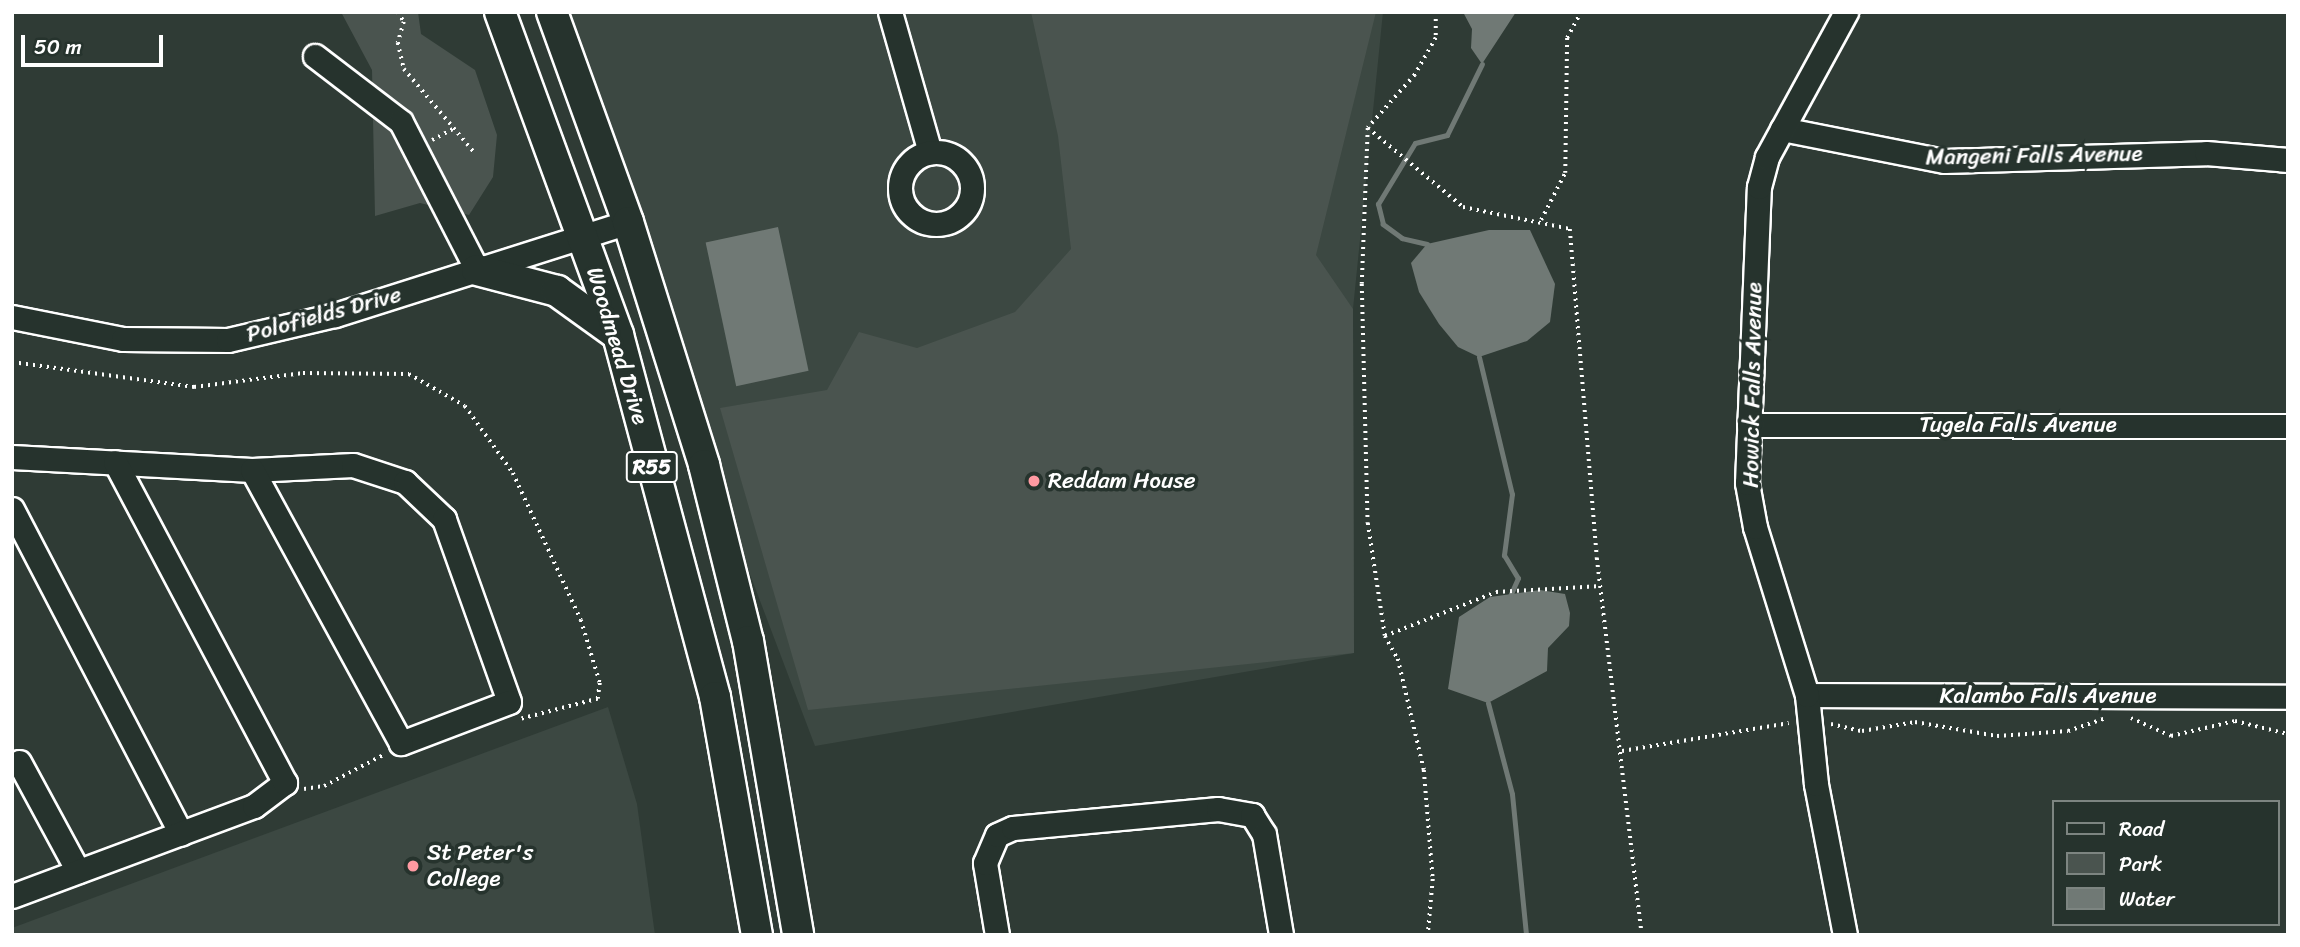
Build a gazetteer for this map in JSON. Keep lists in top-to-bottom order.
{
  "streets": {
    "main road": ["Woodmead Drive", "R55"],
    "street": [
      "Mangeni Falls Avenue",
      "Polofields Drive",
      "Howick Falls Avenue",
      "Tugela Falls Avenue",
      "Kalambo Falls Avenue"
    ]
  },
  "crossings": [
    ["Mangeni Falls Avenue", "Howick Falls Avenue"],
    ["Polofields Drive", "Woodmead Drive"],
    ["Howick Falls Avenue", "Tugela Falls Avenue"],
    ["Howick Falls Avenue", "Kalambo Falls Avenue"]
  ],
  "places": ["Reddam House", "St Peter's College"],
  "legend": ["Road", "Park", "Water"],
  "scale_bar": "50 m"
}
